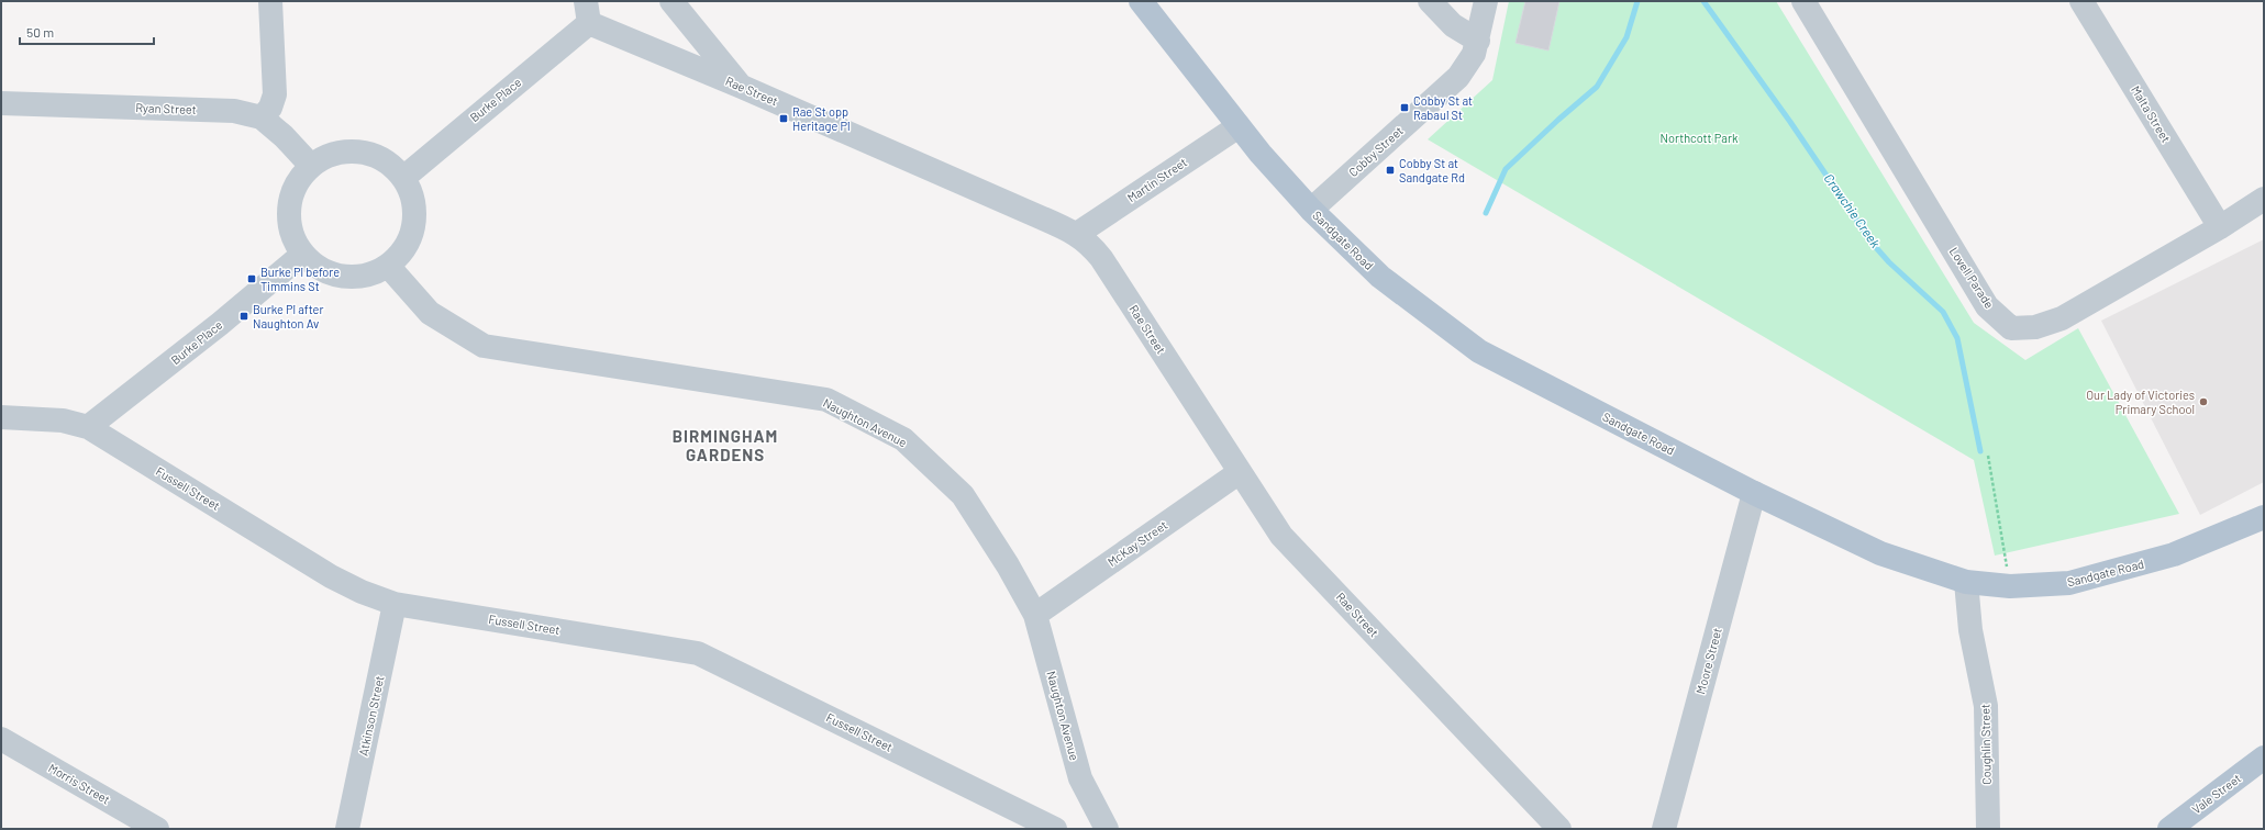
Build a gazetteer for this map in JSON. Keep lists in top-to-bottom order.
{
  "streets": {
    "main road": ["Sandgate Road", "Vale Street"],
    "street": [
      "Rae Street",
      "Burke Place",
      "Ryan Street",
      "Malta Street",
      "Cobby Street",
      "Martin Street",
      "Lovell Parade",
      "Naughton Avenue",
      "Fussell Street",
      "McKay Street",
      "Moore Street",
      "Atkinson Street",
      "Coughlin Street",
      "Morris Street"
    ]
  },
  "crossings": [
    ["Rae Street", "Burke Place"],
    ["Rae Street", "Martin Street"],
    ["Rae Street", "McKay Street"],
    ["Burke Place", "Ryan Street"],
    ["Burke Place", "Naughton Avenue"],
    ["Burke Place", "Fussell Street"],
    ["Ryan Street", "Naughton Avenue"],
    ["Malta Street", "Lovell Parade"],
    ["Cobby Street", "Sandgate Road"],
    ["Martin Street", "Sandgate Road"],
    ["Sandgate Road", "Moore Street"],
    ["Sandgate Road", "Coughlin Street"],
    ["Naughton Avenue", "McKay Street"],
    ["Fussell Street", "Atkinson Street"]
  ],
  "districts": ["BIRMINGHAM GARDENS"],
  "water": ["Crawchie Creek"],
  "parks": ["Northcott Park"],
  "places": {
    "transit": [
      "Cobby St at Rabaul St",
      "Rae St opp Heritage Pl",
      "Cobby St at Sandgate Rd",
      "Burke Pl before Timmins St",
      "Burke Pl after Naughton Av"
    ],
    "other": ["Our Lady of Victories Primary School"]
  },
  "scale_bar": "50 m"
}
